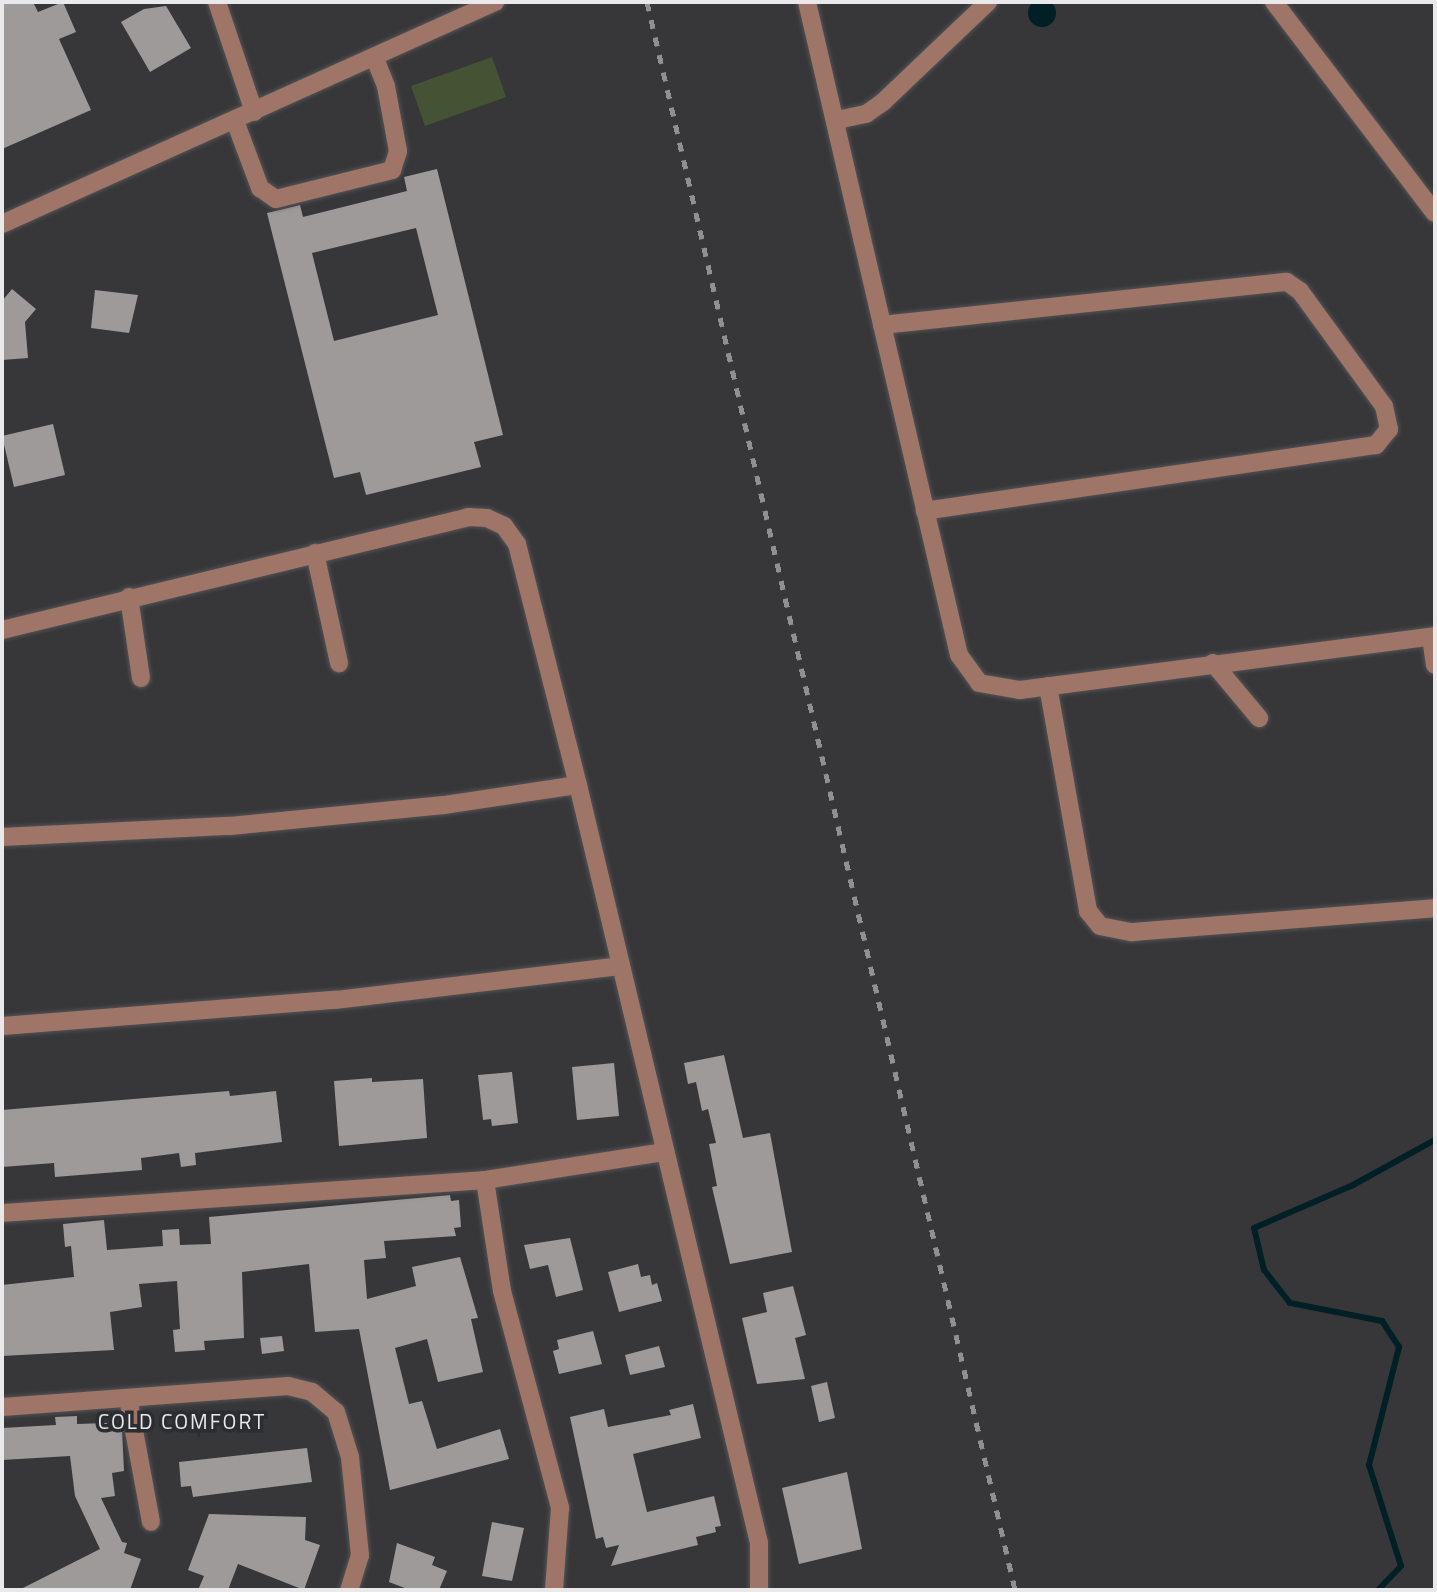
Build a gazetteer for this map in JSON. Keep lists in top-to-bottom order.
{
  "districts": ["COLD COMFORT"]
}
